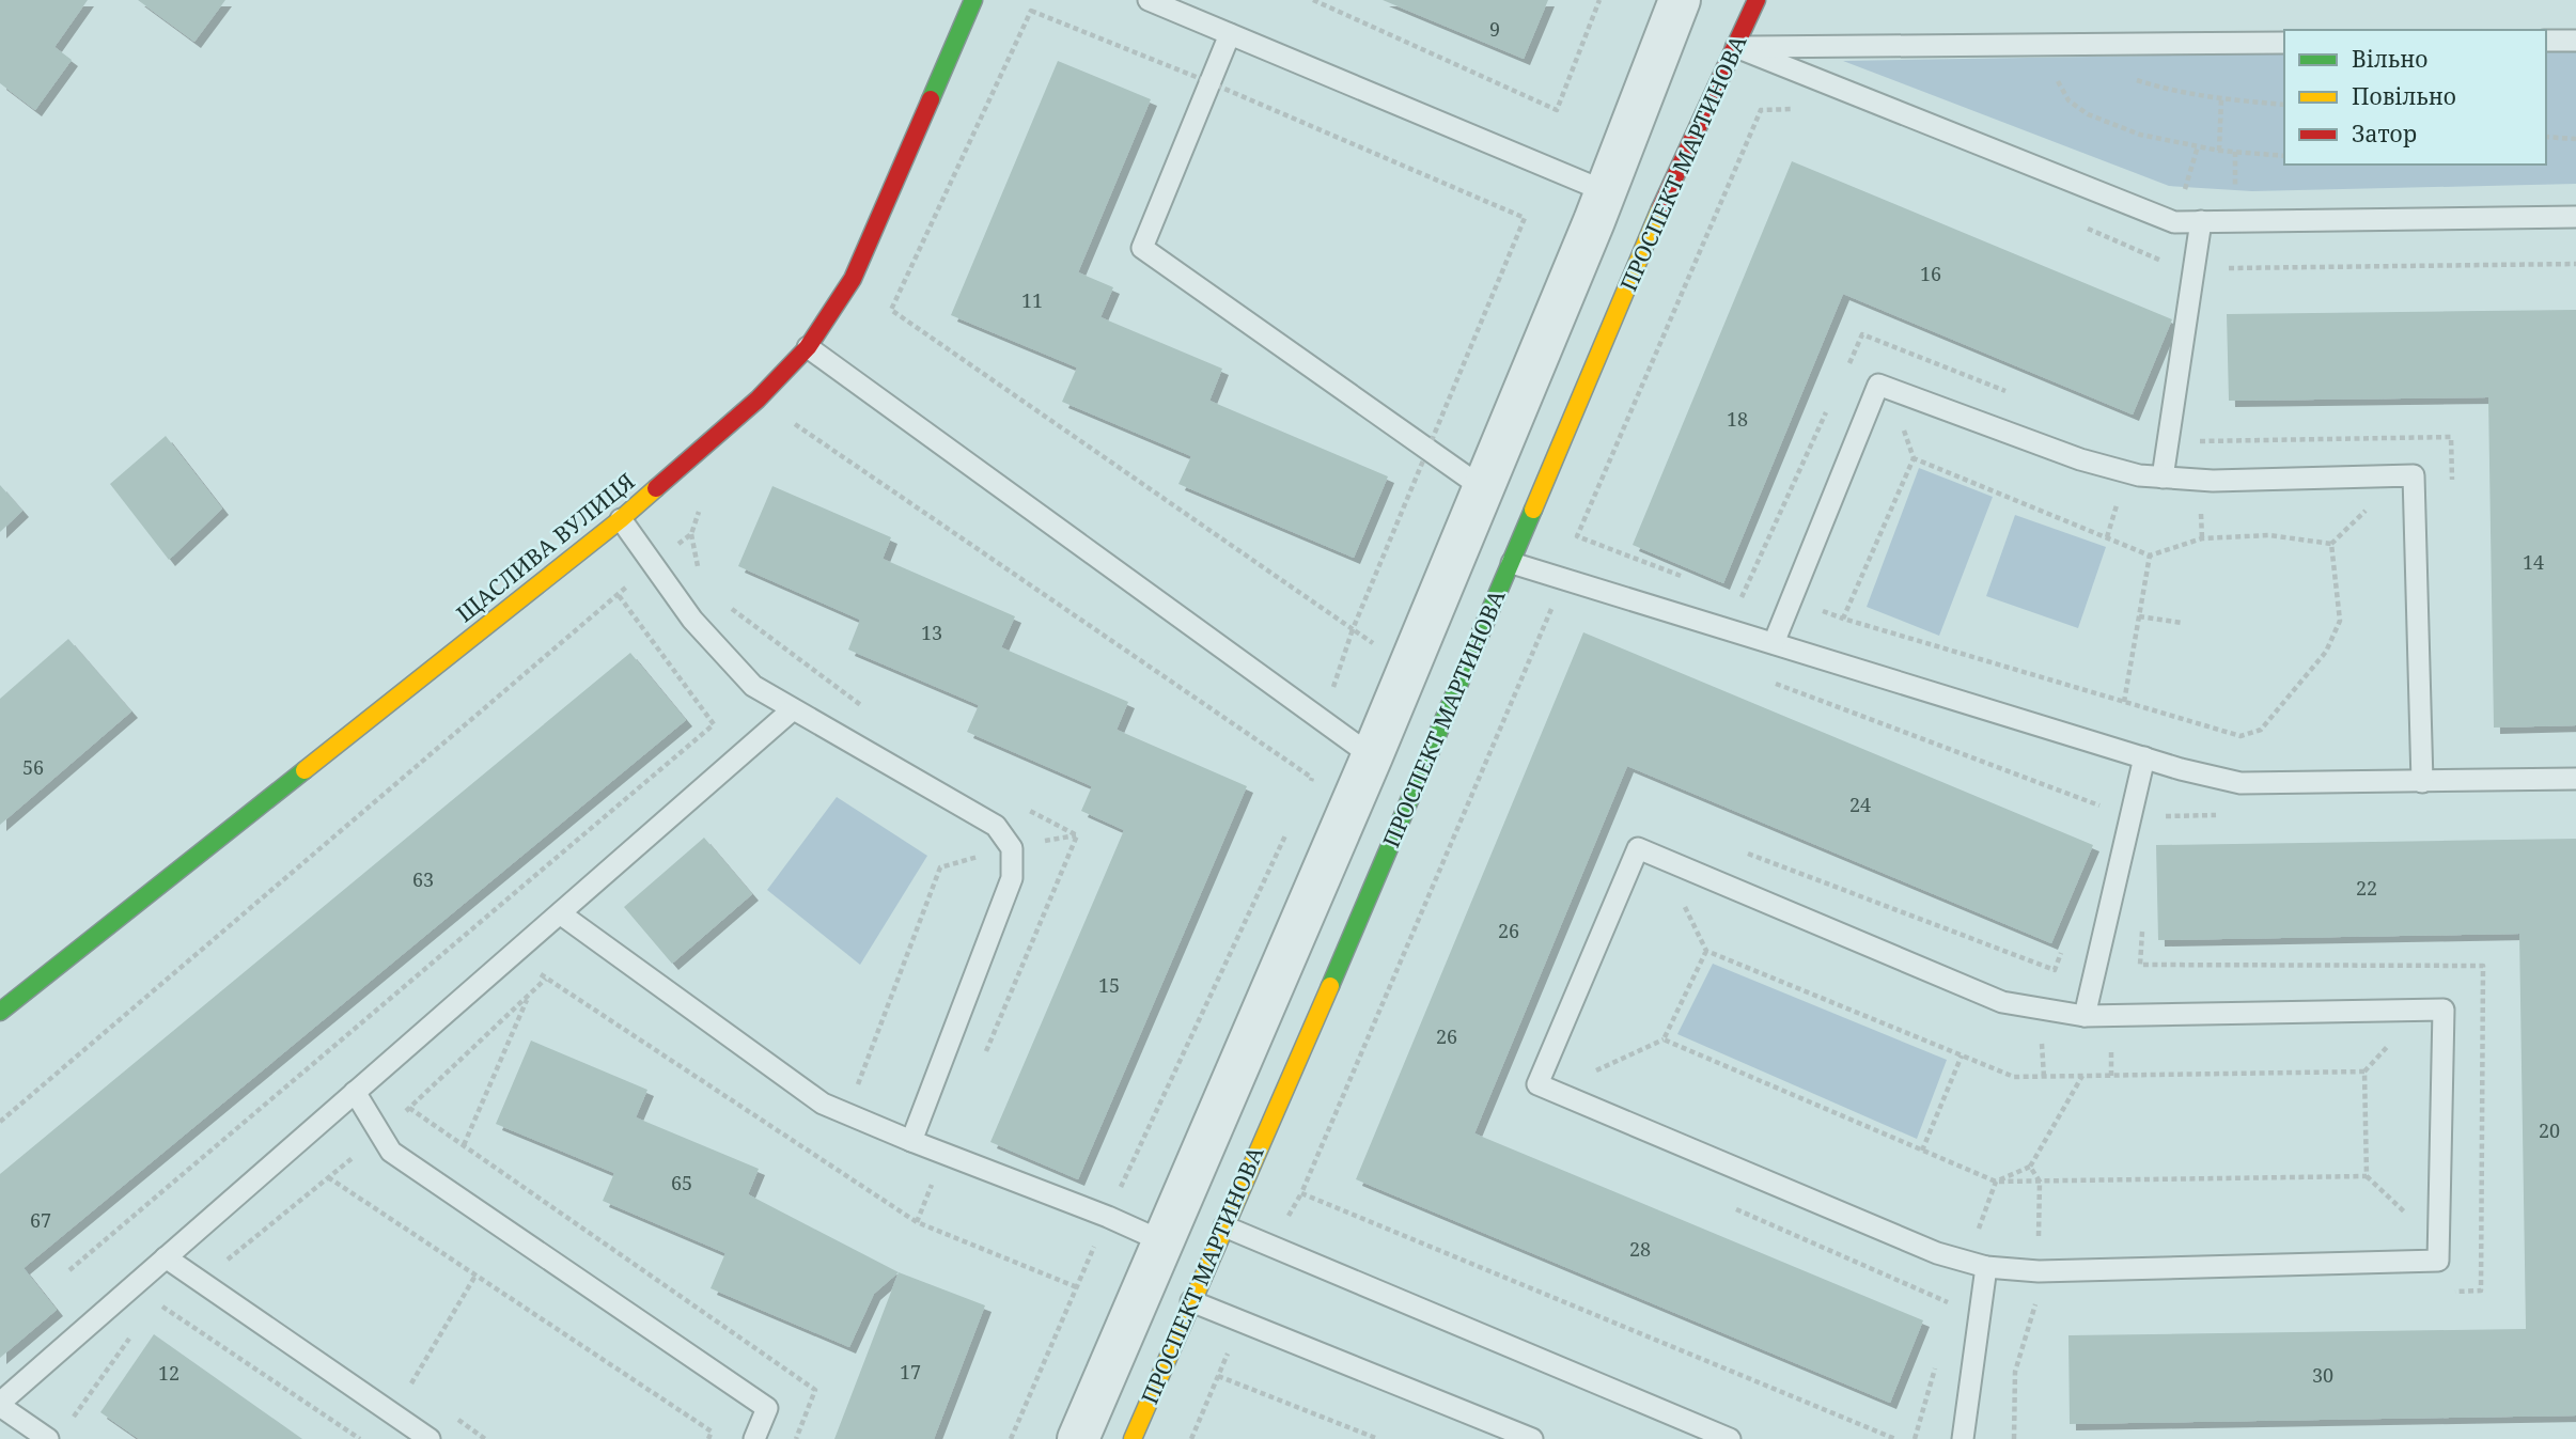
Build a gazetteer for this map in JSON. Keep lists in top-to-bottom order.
{
  "streets": {
    "street": ["ПРОСПЕКТ МАРТИНОВА", "ЩАСЛИВА ВУЛИЦЯ"]
  },
  "house_numbers": [
    "9",
    "16",
    "11",
    "18",
    "14",
    "13",
    "56",
    "24",
    "63",
    "22",
    "26",
    "15",
    "26",
    "20",
    "65",
    "67",
    "28",
    "17",
    "12",
    "30"
  ],
  "legend": ["Вільно", "Повільно", "Затор"]
}
